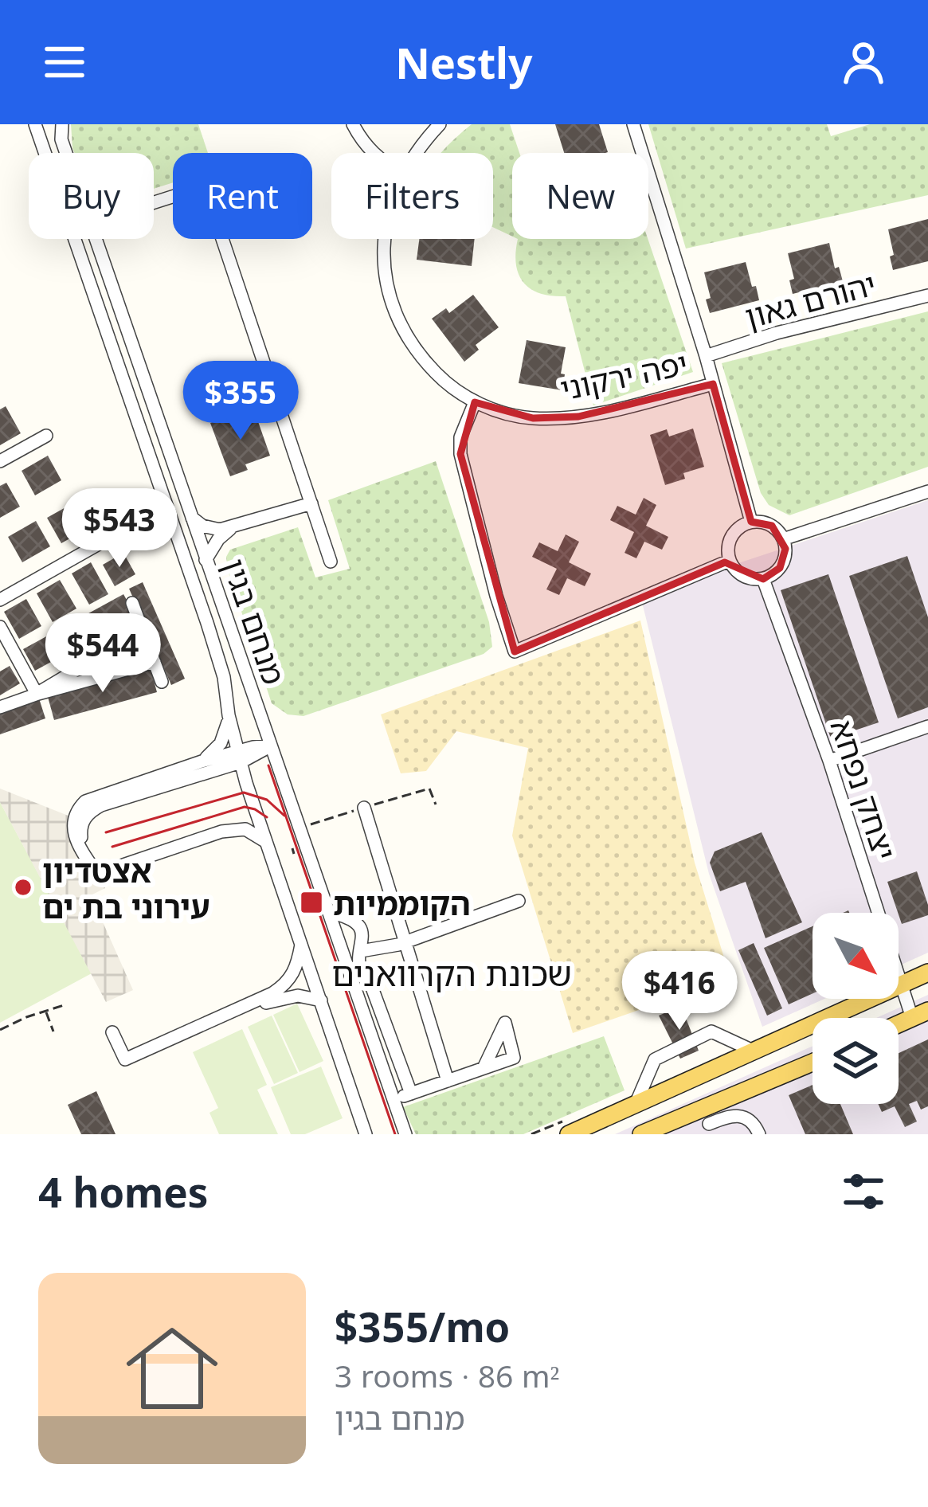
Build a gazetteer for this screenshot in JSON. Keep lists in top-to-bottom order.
{
  "streets": {
    "street": [
      "יהורם גאון",
      "יפה ירקוני",
      "מנחם בגין",
      "יצחק נפחא"
    ]
  },
  "districts": ["שכונת הקרוואנים"],
  "places": {
    "other": ["אצטדיון עירוני בת ים"],
    "transit": ["הקוממיות"]
  },
  "north": "bottom right",
  "page": {
    "header": "Nestly",
    "chip": [
      "Buy",
      "Rent",
      "Filters",
      "New"
    ],
    "price": [
      "$355",
      "$543",
      "$544",
      "$416"
    ],
    "heading": "4 homes",
    "list": [
      {
        "name": "$355/mo",
        "note": "3 rooms · 86 m² · מנחם בגין"
      }
    ]
  }
}
